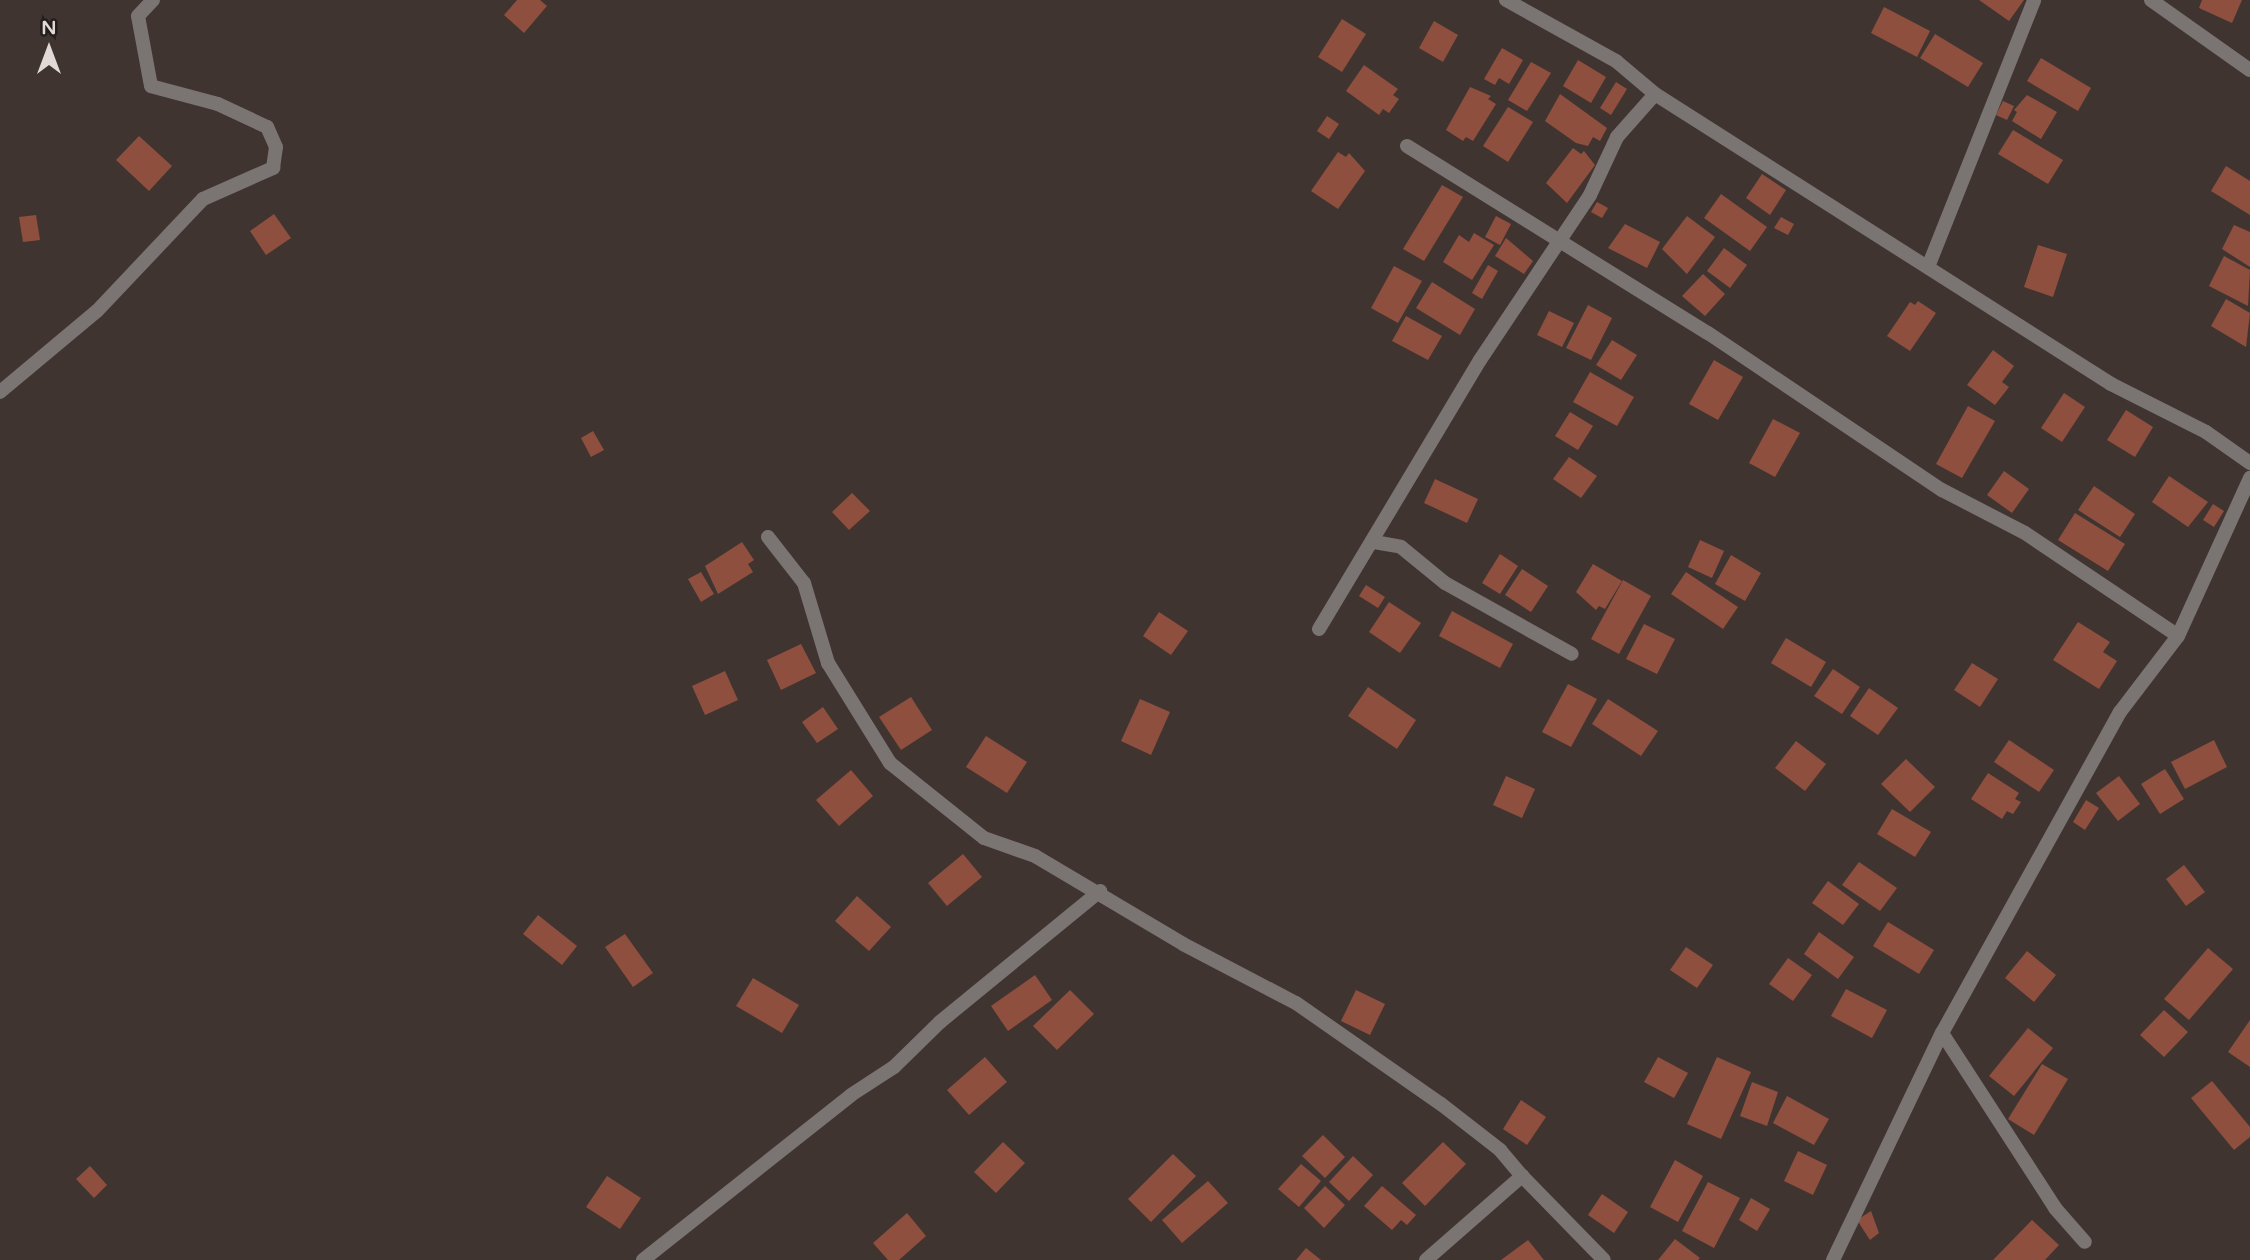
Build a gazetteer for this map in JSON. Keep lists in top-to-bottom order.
{
  "north": "top"
}
